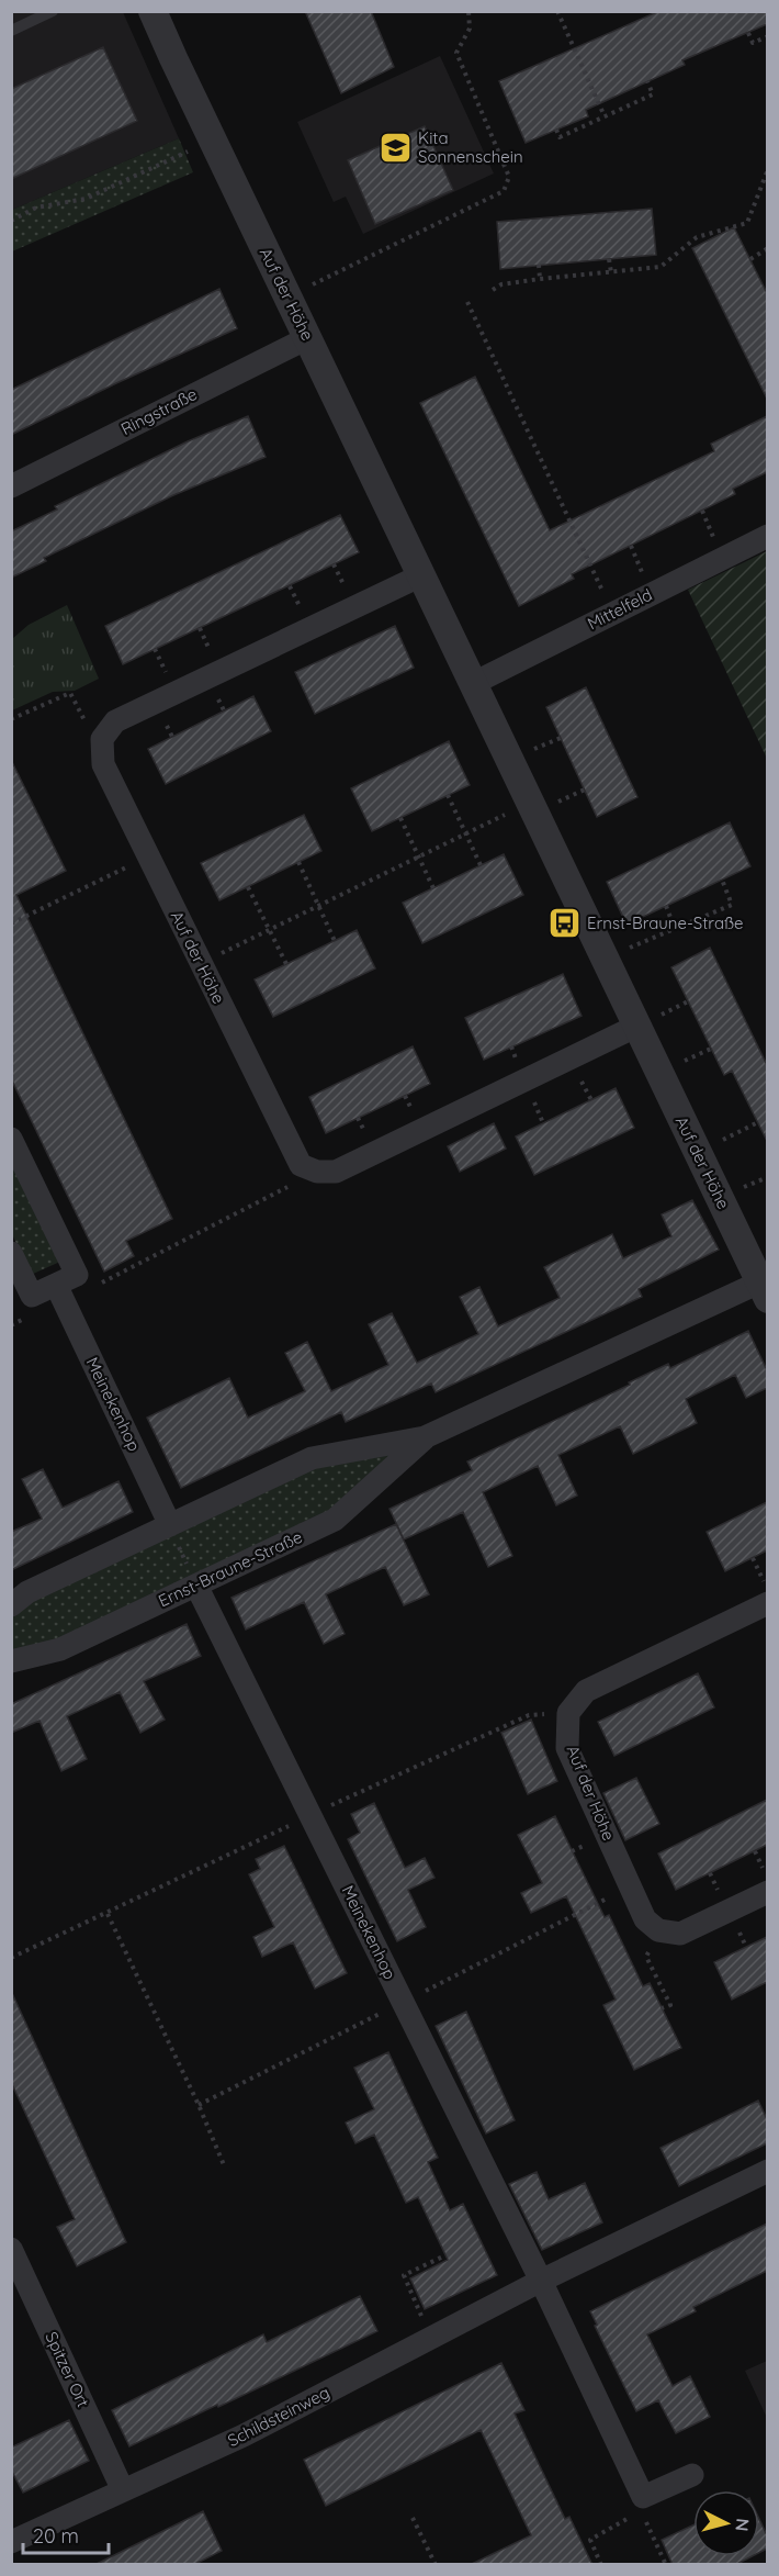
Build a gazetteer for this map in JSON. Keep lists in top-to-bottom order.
{
  "streets": {
    "street": [
      "Auf der Höhe",
      "Ringstraße",
      "Mittelfeld",
      "Meinekenhop",
      "Ernst-Braune-Straße",
      "Spitzer Ort",
      "Schildsteinweg"
    ]
  },
  "crossings": [
    ["Auf der Höhe", "Ringstraße"],
    ["Auf der Höhe", "Mittelfeld"],
    ["Auf der Höhe", "Ernst-Braune-Straße"],
    ["Meinekenhop", "Ernst-Braune-Straße"],
    ["Meinekenhop", "Schildsteinweg"],
    ["Spitzer Ort", "Schildsteinweg"]
  ],
  "places": {
    "school or university": ["Kita Sonnenschein"],
    "bus stop": ["Ernst-Braune-Straße"]
  },
  "scale_bar": "20 m",
  "north": "right"
}
